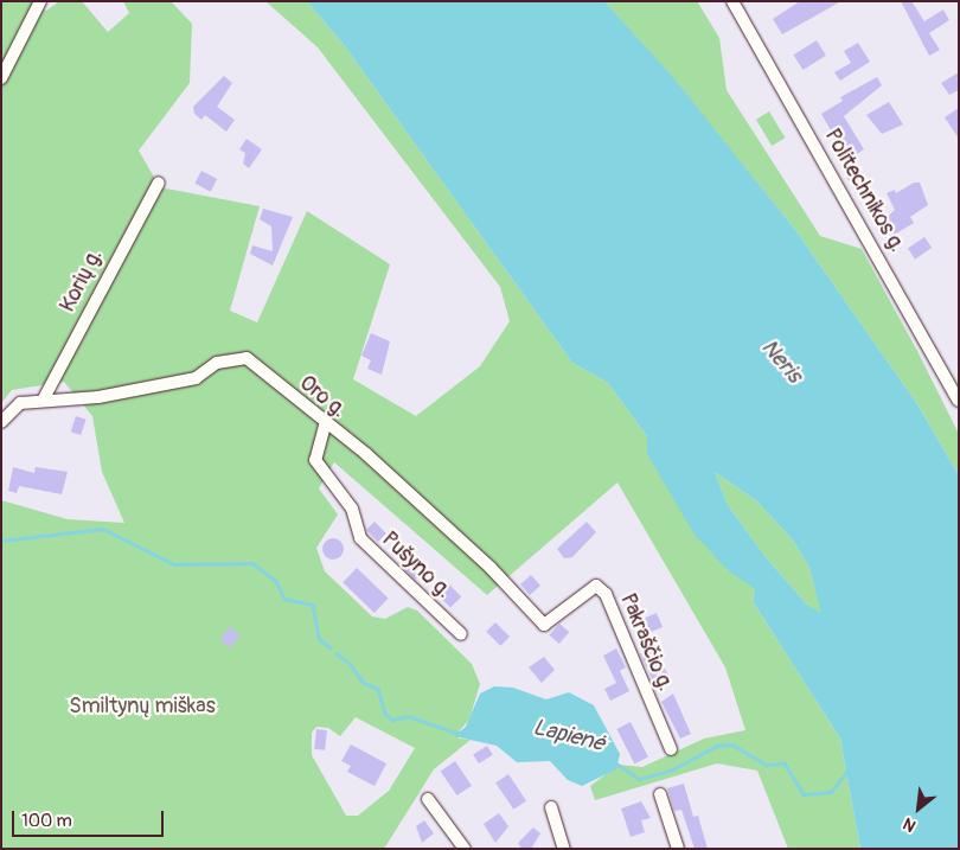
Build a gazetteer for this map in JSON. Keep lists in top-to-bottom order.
{
  "streets": {
    "street": [
      "Politechnikos g.",
      "Korių g.",
      "Oro g.",
      "Pušyno g.",
      "Pakraščio g."
    ]
  },
  "crossings": [
    ["Korių g.", "Oro g."],
    ["Oro g.", "Pušyno g."],
    ["Oro g.", "Pakraščio g."]
  ],
  "water": ["Neris", "Lapienė"],
  "parks": ["Smiltynų miškas"],
  "scale_bar": "100 m",
  "north": "bottom left"
}
